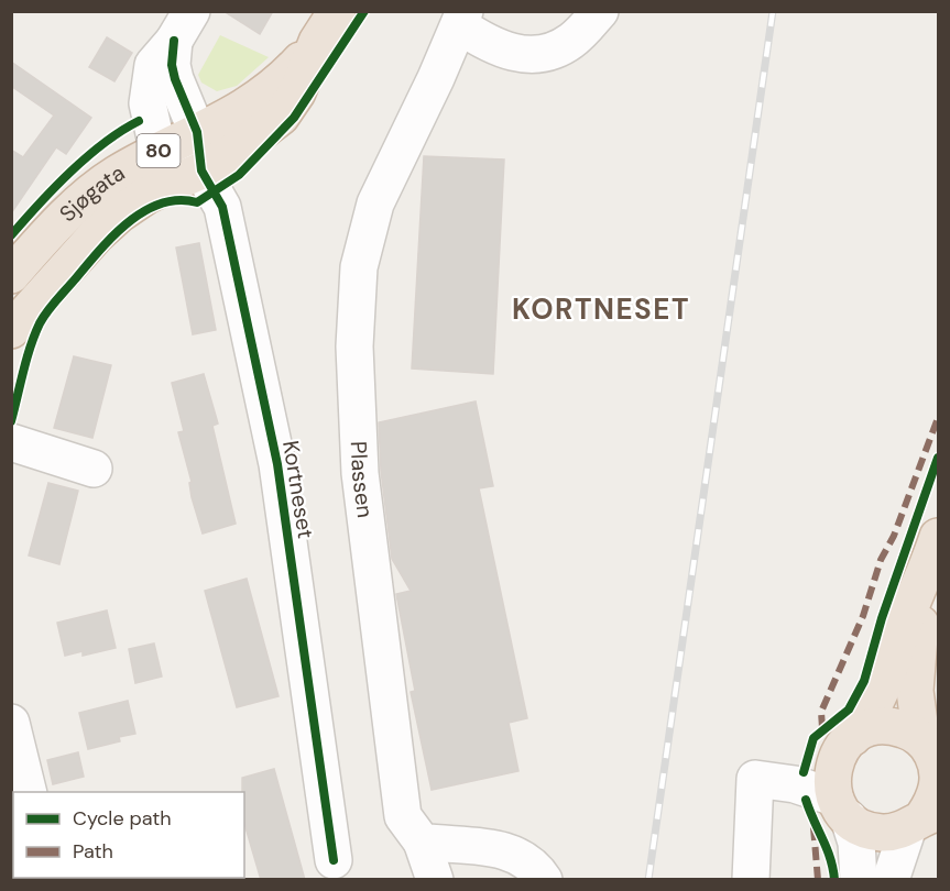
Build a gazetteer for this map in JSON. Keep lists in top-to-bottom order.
{
  "streets": {
    "highway": ["80", "Sjøgata"],
    "street": ["Plassen", "Kortneset"]
  },
  "crossings": [
    ["Sjøgata", "Kortneset"]
  ],
  "districts": ["KORTNESET"],
  "legend": ["Cycle path", "Path"]
}
